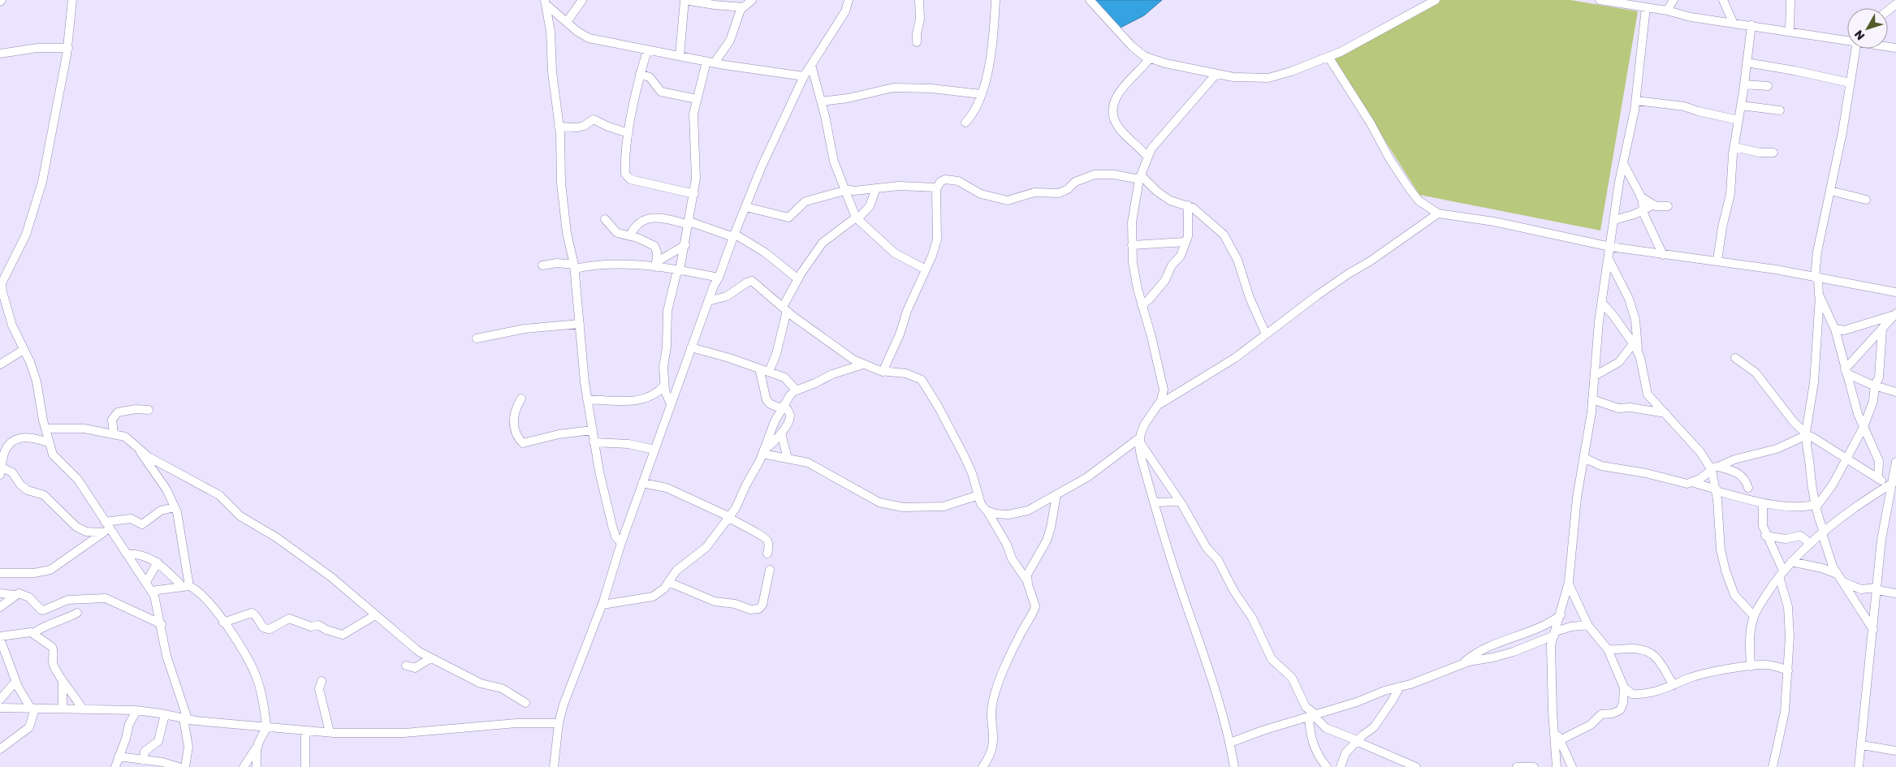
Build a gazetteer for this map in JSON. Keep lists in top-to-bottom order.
{
  "north": "bottom left"
}
